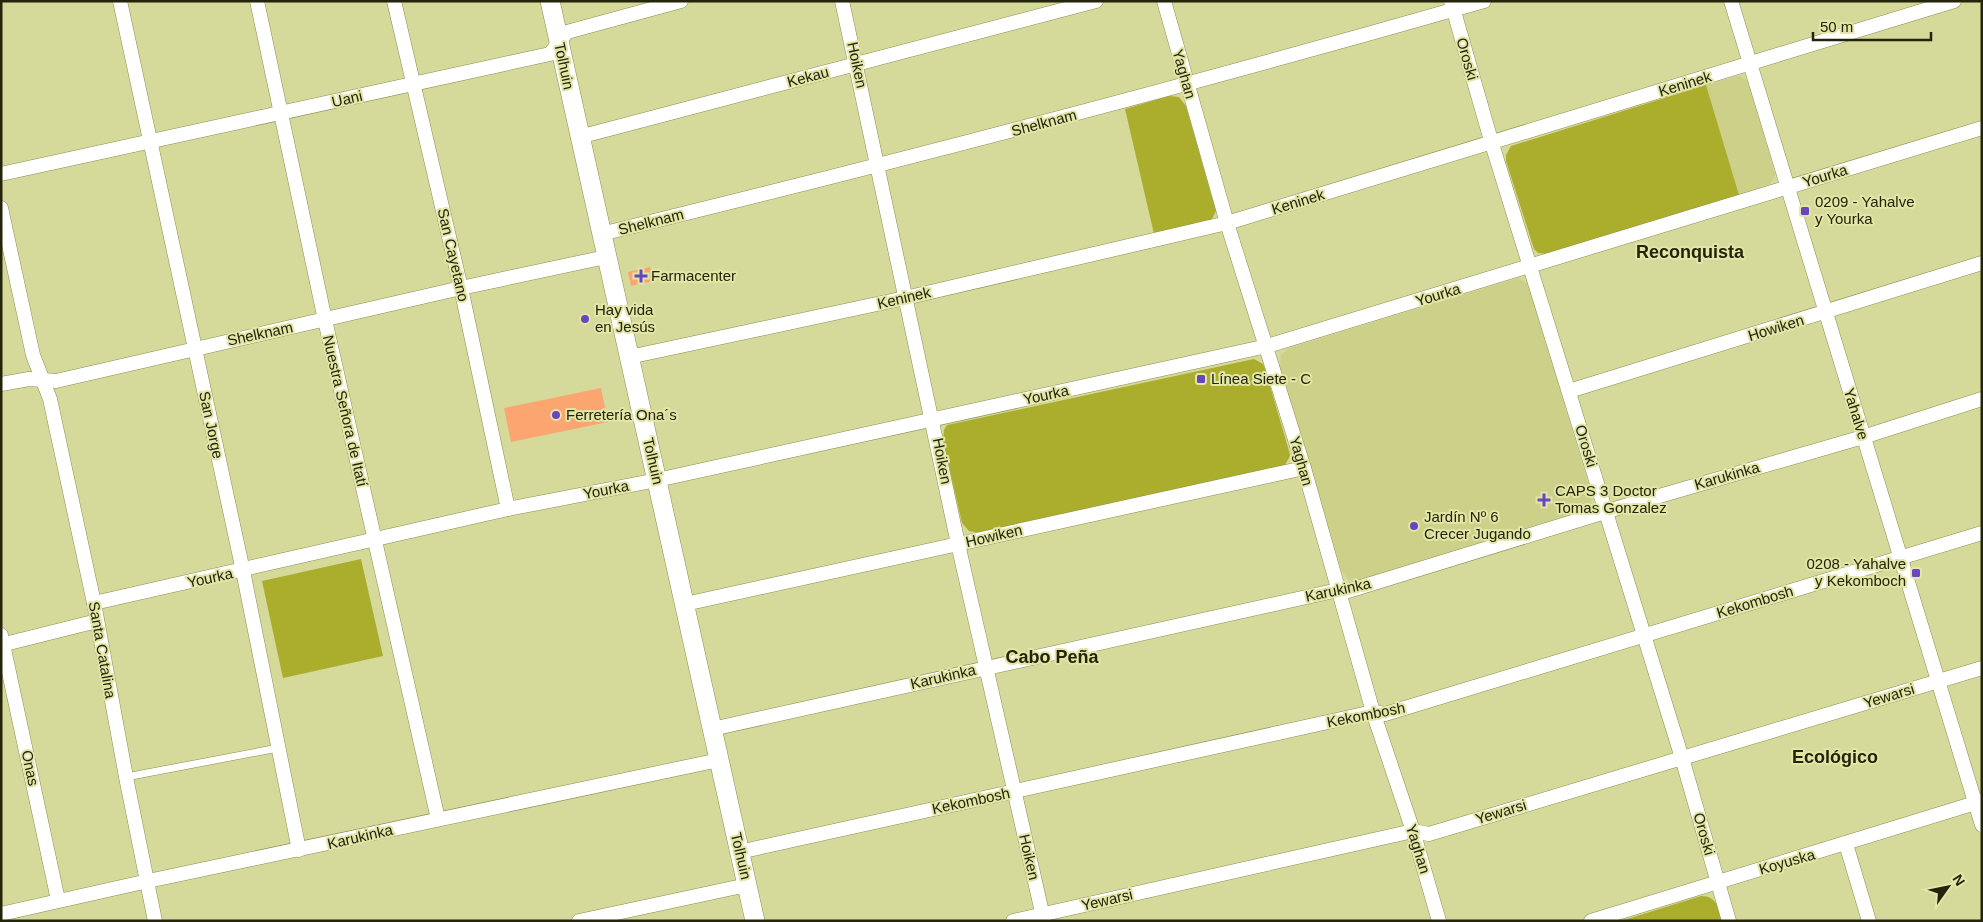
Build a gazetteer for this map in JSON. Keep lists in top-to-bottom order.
{
  "streets": {
    "street": [
      "Oroski",
      "Hoiken",
      "Tolhuin",
      "Yaghan",
      "Kekau",
      "Keninek",
      "Uani",
      "Shelknam",
      "Yourka",
      "San Cayetano",
      "Howiken",
      "Nuestra Señora de Itatí",
      "Yahalve",
      "San Jorge",
      "Karukinka",
      "Kekombosh",
      "Santa Catalina",
      "Yewarsi",
      "Onas",
      "Koyuska"
    ]
  },
  "crossings": [
    ["Oroski", "Keninek"],
    ["Oroski", "Shelknam"],
    ["Oroski", "Yourka"],
    ["Oroski", "Howiken"],
    ["Oroski", "Karukinka"],
    ["Oroski", "Kekombosh"],
    ["Oroski", "Yewarsi"],
    ["Oroski", "Koyuska"],
    ["Hoiken", "Kekau"],
    ["Hoiken", "Keninek"],
    ["Hoiken", "Shelknam"],
    ["Hoiken", "Yourka"],
    ["Hoiken", "Howiken"],
    ["Hoiken", "Karukinka"],
    ["Hoiken", "Kekombosh"],
    ["Hoiken", "Yewarsi"],
    ["Tolhuin", "Kekau"],
    ["Tolhuin", "Keninek"],
    ["Tolhuin", "Uani"],
    ["Tolhuin", "Shelknam"],
    ["Tolhuin", "Yourka"],
    ["Tolhuin", "Howiken"],
    ["Tolhuin", "Karukinka"],
    ["Tolhuin", "Kekombosh"],
    ["Yaghan", "Keninek"],
    ["Yaghan", "Shelknam"],
    ["Yaghan", "Yourka"],
    ["Yaghan", "Howiken"],
    ["Yaghan", "Karukinka"],
    ["Yaghan", "Kekombosh"],
    ["Yaghan", "Yewarsi"],
    ["Keninek", "Yahalve"],
    ["Uani", "San Cayetano"],
    ["Uani", "Nuestra Señora de Itatí"],
    ["Uani", "San Jorge"],
    ["Shelknam", "San Cayetano"],
    ["Shelknam", "Nuestra Señora de Itatí"],
    ["Shelknam", "San Jorge"],
    ["Shelknam", "Santa Catalina"],
    ["Yourka", "San Cayetano"],
    ["Yourka", "Nuestra Señora de Itatí"],
    ["Yourka", "Yahalve"],
    ["Yourka", "San Jorge"],
    ["Yourka", "Santa Catalina"],
    ["Howiken", "Yahalve"],
    ["Nuestra Señora de Itatí", "Karukinka"],
    ["Yahalve", "Karukinka"],
    ["Yahalve", "Kekombosh"],
    ["Yahalve", "Yewarsi"],
    ["Yahalve", "Koyuska"],
    ["San Jorge", "Karukinka"],
    ["Karukinka", "Santa Catalina"],
    ["Karukinka", "Onas"]
  ],
  "districts": ["Reconquista", "Cabo Peña", "Ecológico"],
  "places": {
    "transit": ["0209 - Yahalve y Yourka", "Línea Siete - C", "0208 - Yahalve y Kekomboch"],
    "health": ["Farmacenter", "CAPS 3 Doctor Tomas Gonzalez"],
    "other": ["Hay vida en Jesús", "Ferretería Ona´s", "Jardín Nº 6 Crecer Jugando"]
  },
  "scale_bar": "50 m",
  "north": "top right"
}
